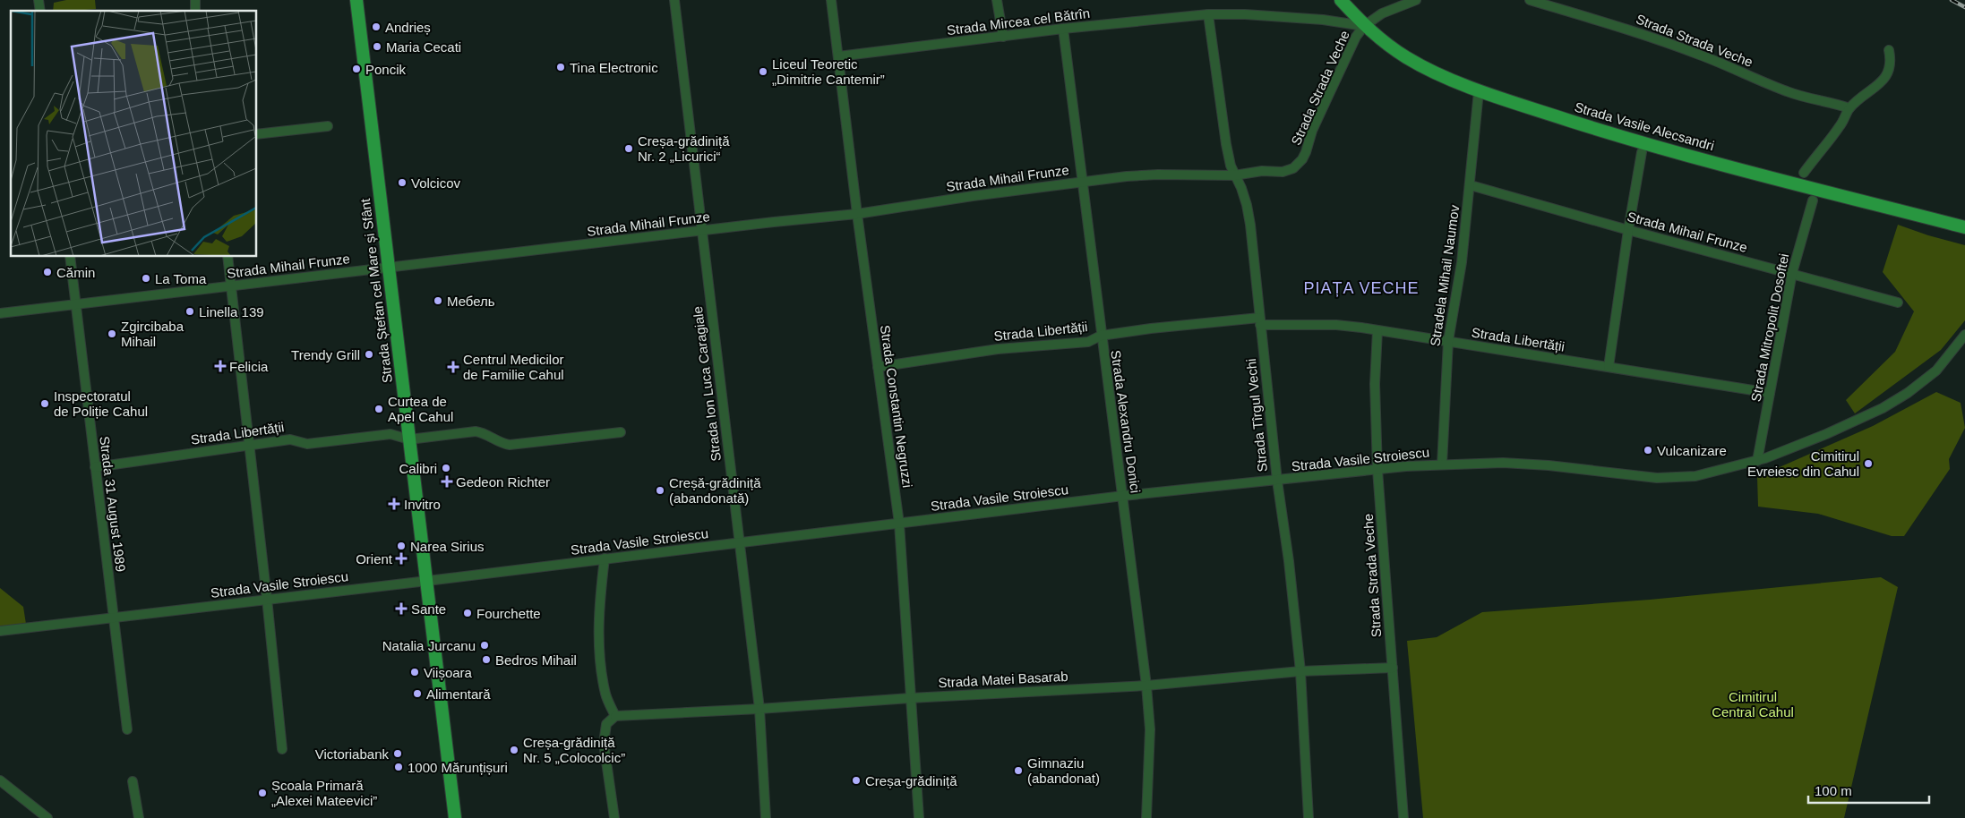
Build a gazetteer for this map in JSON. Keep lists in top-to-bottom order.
{
  "streets": {
    "main road": ["Strada Vasile Alecsandri", "Strada Ștefan cel Mare și Sfânt"],
    "street": [
      "Strada Mircea cel Bătrîn",
      "Strada Strada Veche",
      "Strada Mihail Frunze",
      "Stradela Mihail Naumov",
      "Strada Mitropolit Dosoftei",
      "Strada Libertății",
      "Strada Ion Luca Caragiale",
      "Strada Constantin Negruzzi",
      "Strada Tîrgul Vechi",
      "Strada Alexandru Donici",
      "Strada Vasile Stroiescu",
      "Strada 31 August 1989",
      "Strada Matei Basarab"
    ]
  },
  "crossings": [
    ["Strada Mircea cel Bătrîn", "Strada Strada Veche"],
    ["Strada Mircea cel Bătrîn", "Strada Vasile Alecsandri"],
    ["Strada Mircea cel Bătrîn", "Strada Constantin Negruzzi"],
    ["Strada Mircea cel Bătrîn", "Strada Tîrgul Vechi"],
    ["Strada Mircea cel Bătrîn", "Strada Alexandru Donici"],
    ["Strada Strada Veche", "Strada Vasile Alecsandri"],
    ["Strada Strada Veche", "Strada Mihail Frunze"],
    ["Strada Strada Veche", "Strada Libertății"],
    ["Strada Strada Veche", "Strada Vasile Stroiescu"],
    ["Strada Strada Veche", "Strada Matei Basarab"],
    ["Strada Vasile Alecsandri", "Stradela Mihail Naumov"],
    ["Strada Mihail Frunze", "Stradela Mihail Naumov"],
    ["Strada Mihail Frunze", "Strada Ștefan cel Mare și Sfânt"],
    ["Strada Mihail Frunze", "Strada Mitropolit Dosoftei"],
    ["Strada Mihail Frunze", "Strada Ion Luca Caragiale"],
    ["Strada Mihail Frunze", "Strada Constantin Negruzzi"],
    ["Strada Mihail Frunze", "Strada Tîrgul Vechi"],
    ["Strada Mihail Frunze", "Strada Alexandru Donici"],
    ["Strada Mihail Frunze", "Strada 31 August 1989"],
    ["Stradela Mihail Naumov", "Strada Libertății"],
    ["Stradela Mihail Naumov", "Strada Vasile Stroiescu"],
    ["Strada Ștefan cel Mare și Sfânt", "Strada Libertății"],
    ["Strada Ștefan cel Mare și Sfânt", "Strada Vasile Stroiescu"],
    ["Strada Mitropolit Dosoftei", "Strada Libertății"],
    ["Strada Mitropolit Dosoftei", "Strada Vasile Stroiescu"],
    ["Strada Libertății", "Strada Constantin Negruzzi"],
    ["Strada Libertății", "Strada Tîrgul Vechi"],
    ["Strada Libertății", "Strada Alexandru Donici"],
    ["Strada Libertății", "Strada 31 August 1989"],
    ["Strada Ion Luca Caragiale", "Strada Vasile Stroiescu"],
    ["Strada Ion Luca Caragiale", "Strada Matei Basarab"],
    ["Strada Constantin Negruzzi", "Strada Vasile Stroiescu"],
    ["Strada Constantin Negruzzi", "Strada Matei Basarab"],
    ["Strada Tîrgul Vechi", "Strada Vasile Stroiescu"],
    ["Strada Tîrgul Vechi", "Strada Matei Basarab"],
    ["Strada Alexandru Donici", "Strada Vasile Stroiescu"],
    ["Strada Alexandru Donici", "Strada Matei Basarab"],
    ["Strada Vasile Stroiescu", "Strada 31 August 1989"]
  ],
  "districts": ["PIAȚA VECHE"],
  "parks": ["Cimitirul Central Cahul"],
  "places": {
    "other": [
      "Andrieș",
      "Maria Cecati",
      "Tina Electronic",
      "Poncik",
      "Liceul Teoretic „Dimitrie Cantemir”",
      "Creșa-grădiniță Nr. 2 „Licurici“",
      "Volcicov",
      "Cămin",
      "La Toma",
      "Мебель",
      "Linella 139",
      "Zgircibaba Mihail",
      "Trendy Grill",
      "Inspectoratul de Poliție Cahul",
      "Curtea de Apel Cahul",
      "Vulcanizare",
      "Cimitirul Evreiesc din Cahul",
      "Calibri",
      "Creșă-grădiniță (abandonată)",
      "Narea Sirius",
      "Fourchette",
      "Natalia Jurcanu",
      "Bedros Mihail",
      "Viișoara",
      "Alimentară",
      "Creșa-grădiniță Nr. 5 „Colocolcic”",
      "Victoriabank",
      "1000 Mărunțișuri",
      "Gimnaziu (abandonat)",
      "Creșa-grădiniță",
      "Școala Primară „Alexei Mateevici”"
    ],
    "health": [
      "Felicia",
      "Centrul Medicilor de Familie Cahul",
      "Gedeon Richter",
      "Invitro",
      "Orient",
      "Sante"
    ]
  },
  "scale_bar": "100 m"
}
